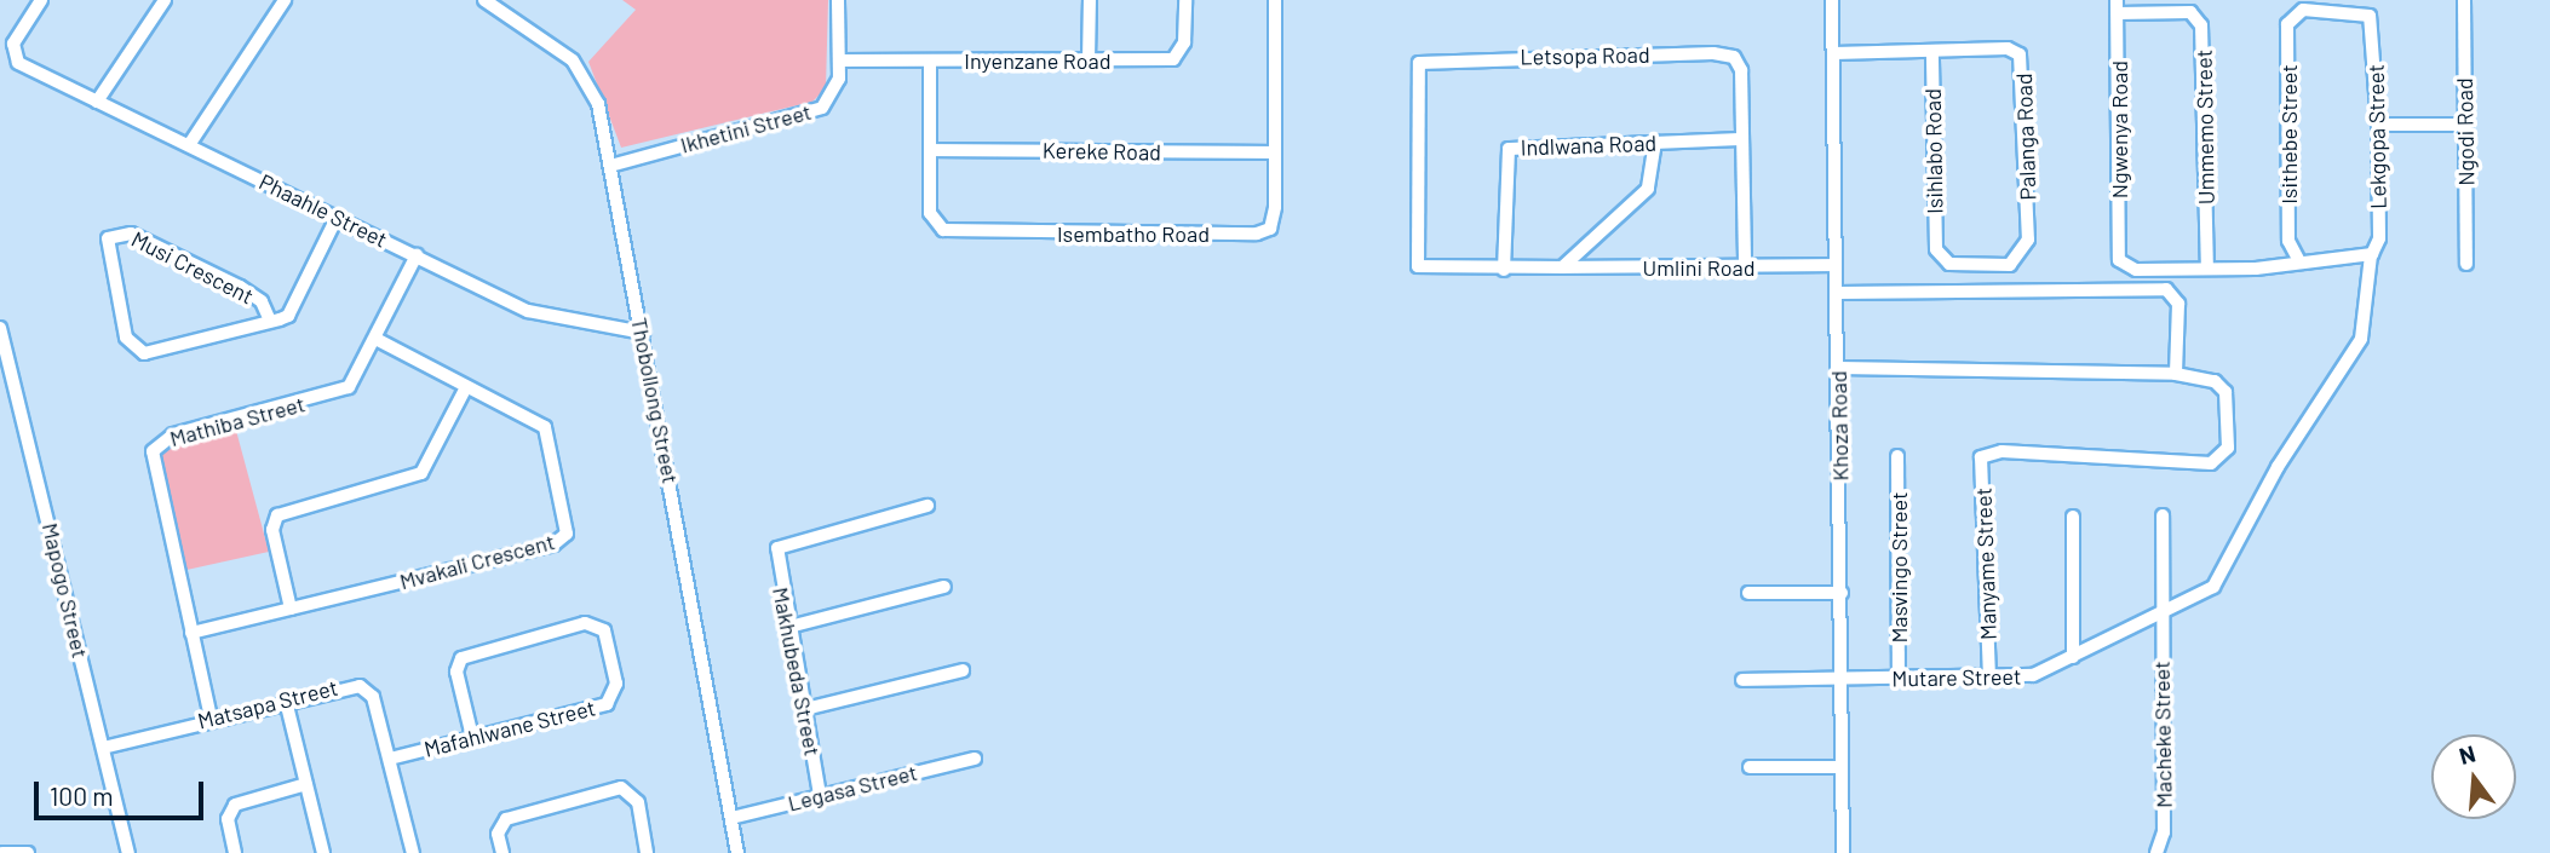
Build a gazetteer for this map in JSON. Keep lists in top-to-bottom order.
{
  "streets": {
    "street": [
      "Letsopa Road",
      "Inyenzane Road",
      "Ummemo Street",
      "Ikhetini Street",
      "Ngwenya Road",
      "Ngodi Road",
      "Isithebe Street",
      "Palanga Road",
      "Lekgopa Street",
      "Indlwana Road",
      "Kereke Road",
      "Isihlabo Road",
      "Phaahle Street",
      "Isembatho Road",
      "Musi Crescent",
      "Umlini Road",
      "Thobollong Street",
      "Mathiba Street",
      "Khoza Road",
      "Mvakali Crescent",
      "Manyame Street",
      "Masvingo Street",
      "Mapogo Street",
      "Makhubeda Street",
      "Mutare Street",
      "Matsapa Street",
      "Mafahlwane Street",
      "Macheke Street",
      "Legasa Street"
    ]
  },
  "crossings": [
    ["Letsopa Road", "Indlwana Road"],
    ["Letsopa Road", "Umlini Road"],
    ["Inyenzane Road", "Ikhetini Street"],
    ["Inyenzane Road", "Isembatho Road"],
    ["Ummemo Street", "Ngwenya Road"],
    ["Ikhetini Street", "Thobollong Street"],
    ["Isithebe Street", "Lekgopa Street"],
    ["Palanga Road", "Isihlabo Road"],
    ["Palanga Road", "Khoza Road"],
    ["Lekgopa Street", "Mutare Street"],
    ["Lekgopa Street", "Macheke Street"],
    ["Indlwana Road", "Umlini Road"],
    ["Kereke Road", "Isembatho Road"],
    ["Phaahle Street", "Musi Crescent"],
    ["Phaahle Street", "Thobollong Street"],
    ["Phaahle Street", "Mathiba Street"],
    ["Umlini Road", "Khoza Road"],
    ["Thobollong Street", "Legasa Street"],
    ["Mathiba Street", "Mvakali Crescent"],
    ["Mathiba Street", "Matsapa Street"],
    ["Khoza Road", "Mutare Street"],
    ["Manyame Street", "Mutare Street"],
    ["Masvingo Street", "Mutare Street"],
    ["Mapogo Street", "Matsapa Street"],
    ["Makhubeda Street", "Legasa Street"],
    ["Mutare Street", "Macheke Street"],
    ["Matsapa Street", "Mafahlwane Street"]
  ],
  "scale_bar": "100 m",
  "north": "top"
}
